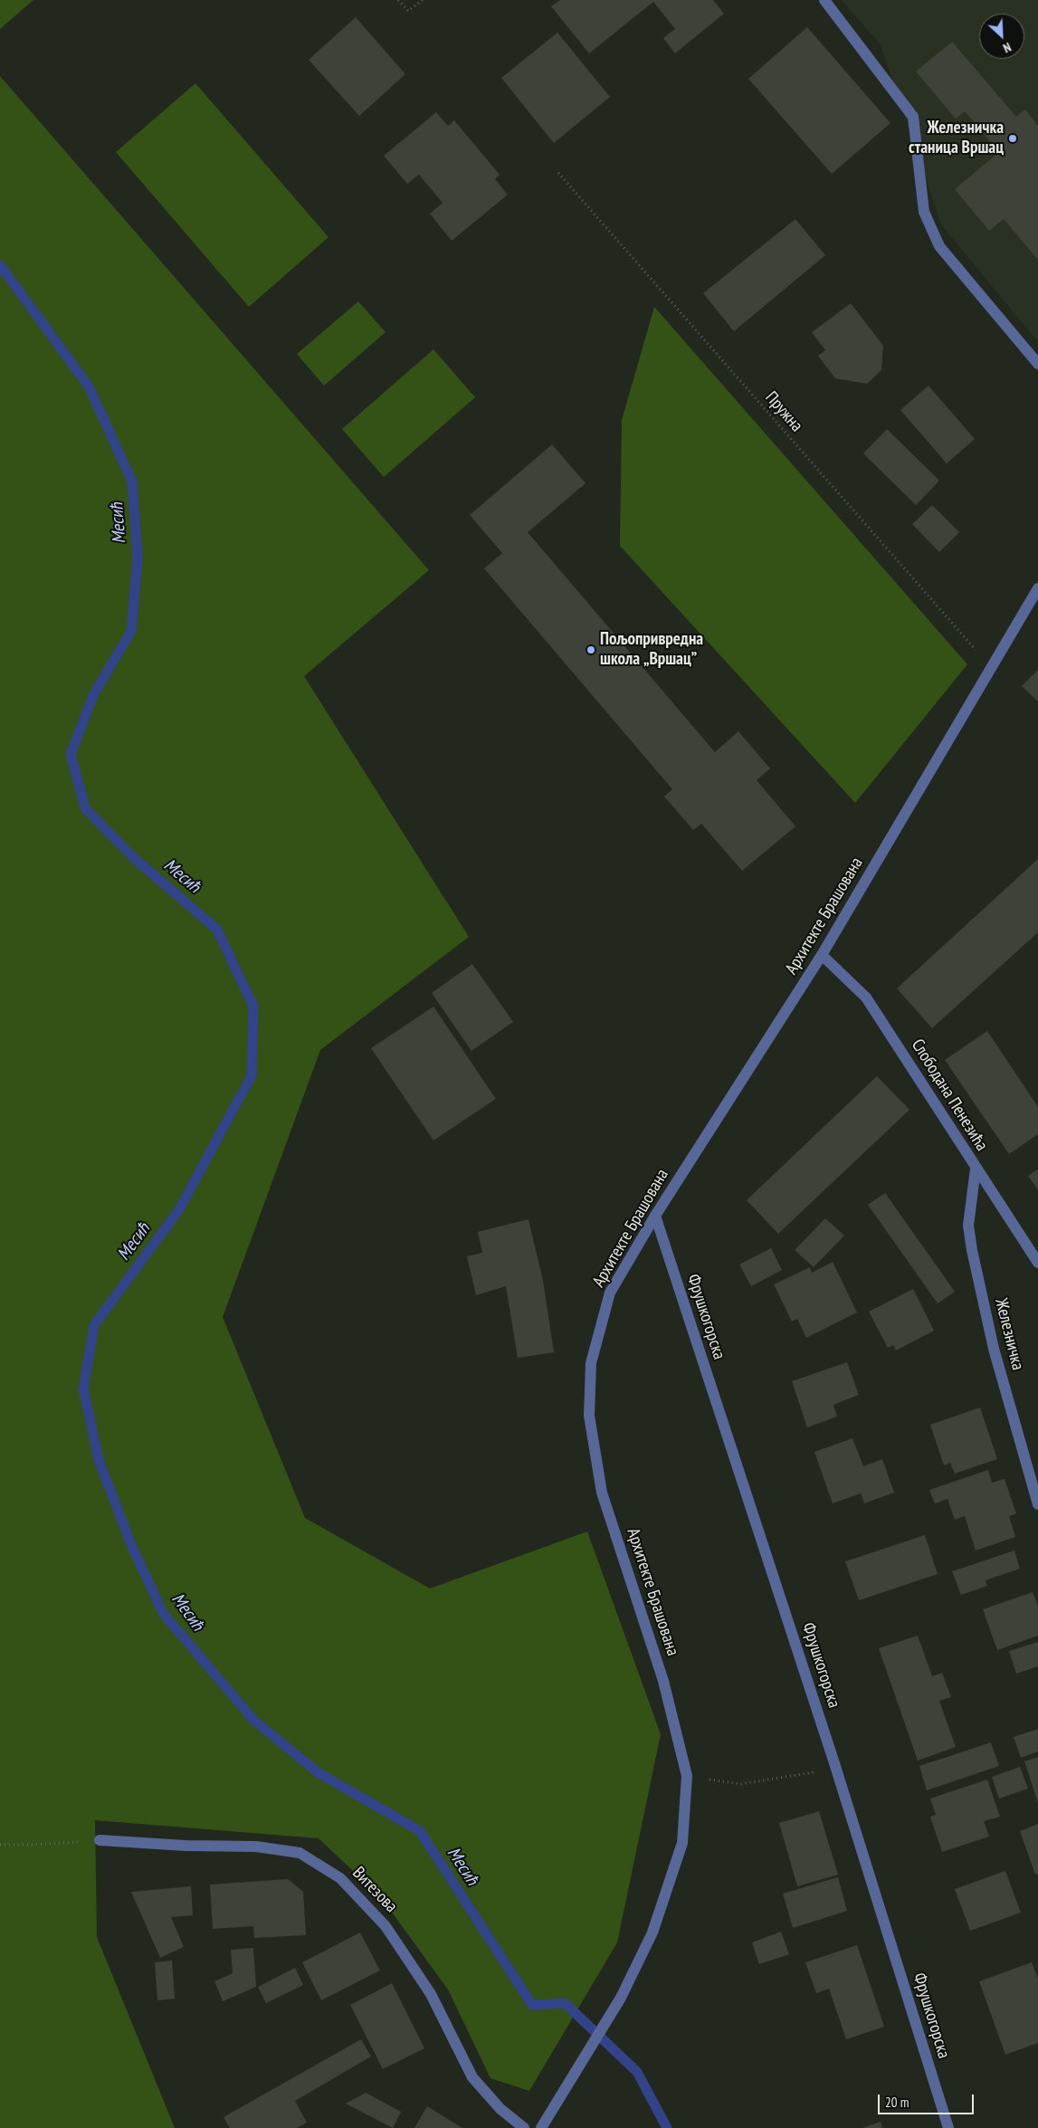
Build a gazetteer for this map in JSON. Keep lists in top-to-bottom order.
{
  "streets": {
    "street": [
      "Архитекте Брашована",
      "Слободана Пенезића",
      "Фрушкогорска",
      "Железничка",
      "Витезова"
    ],
    "path": ["Пружна"]
  },
  "crossings": [
    ["Пружна", "Архитекте Брашована"],
    ["Архитекте Брашована", "Слободана Пенезића"],
    ["Архитекте Брашована", "Фрушкогорска"],
    ["Слободана Пенезића", "Железничка"]
  ],
  "water": ["Месић"],
  "places": ["Железничка станица Вршац", "Пољопривредна школа „Вршац”"],
  "scale_bar": "20 m",
  "north": "bottom right"
}
